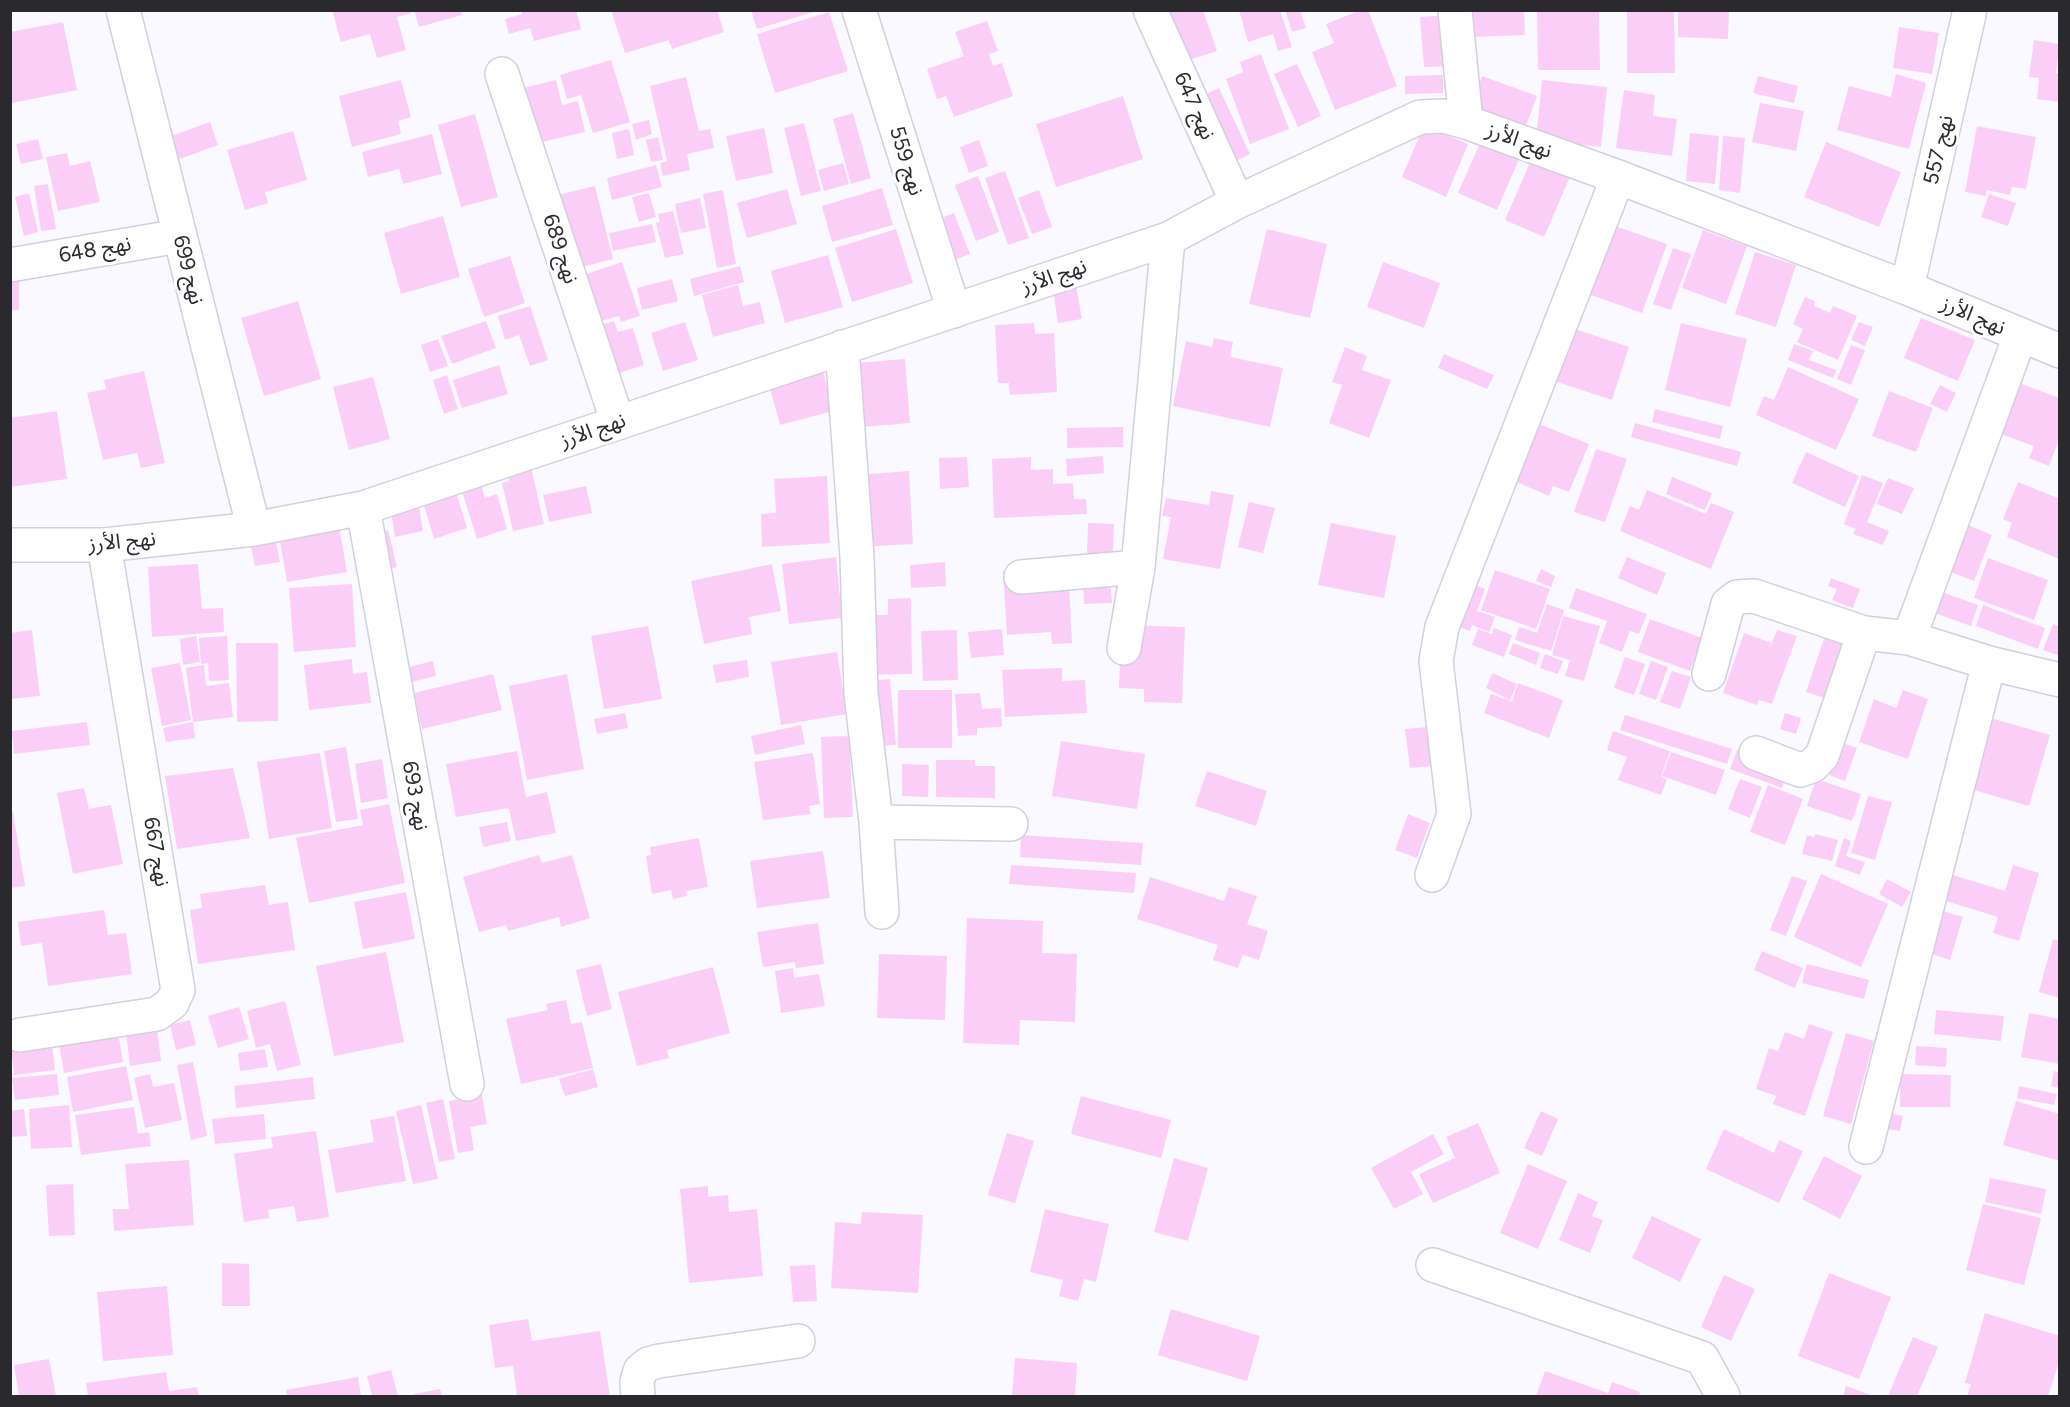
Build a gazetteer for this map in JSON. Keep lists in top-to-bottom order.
{
  "streets": {
    "street": [
      "نهج 647",
      "نهج الأرز",
      "نهج 557",
      "نهج 559",
      "نهج 689",
      "نهج 648",
      "نهج 699",
      "نهج 693",
      "نهج 667"
    ]
  },
  "crossings": [
    ["نهج 647", "نهج الأرز"],
    ["نهج الأرز", "نهج 557"],
    ["نهج الأرز", "نهج 559"],
    ["نهج الأرز", "نهج 689"],
    ["نهج الأرز", "نهج 699"],
    ["نهج الأرز", "نهج 693"],
    ["نهج الأرز", "نهج 667"],
    ["نهج 648", "نهج 699"]
  ]
}
